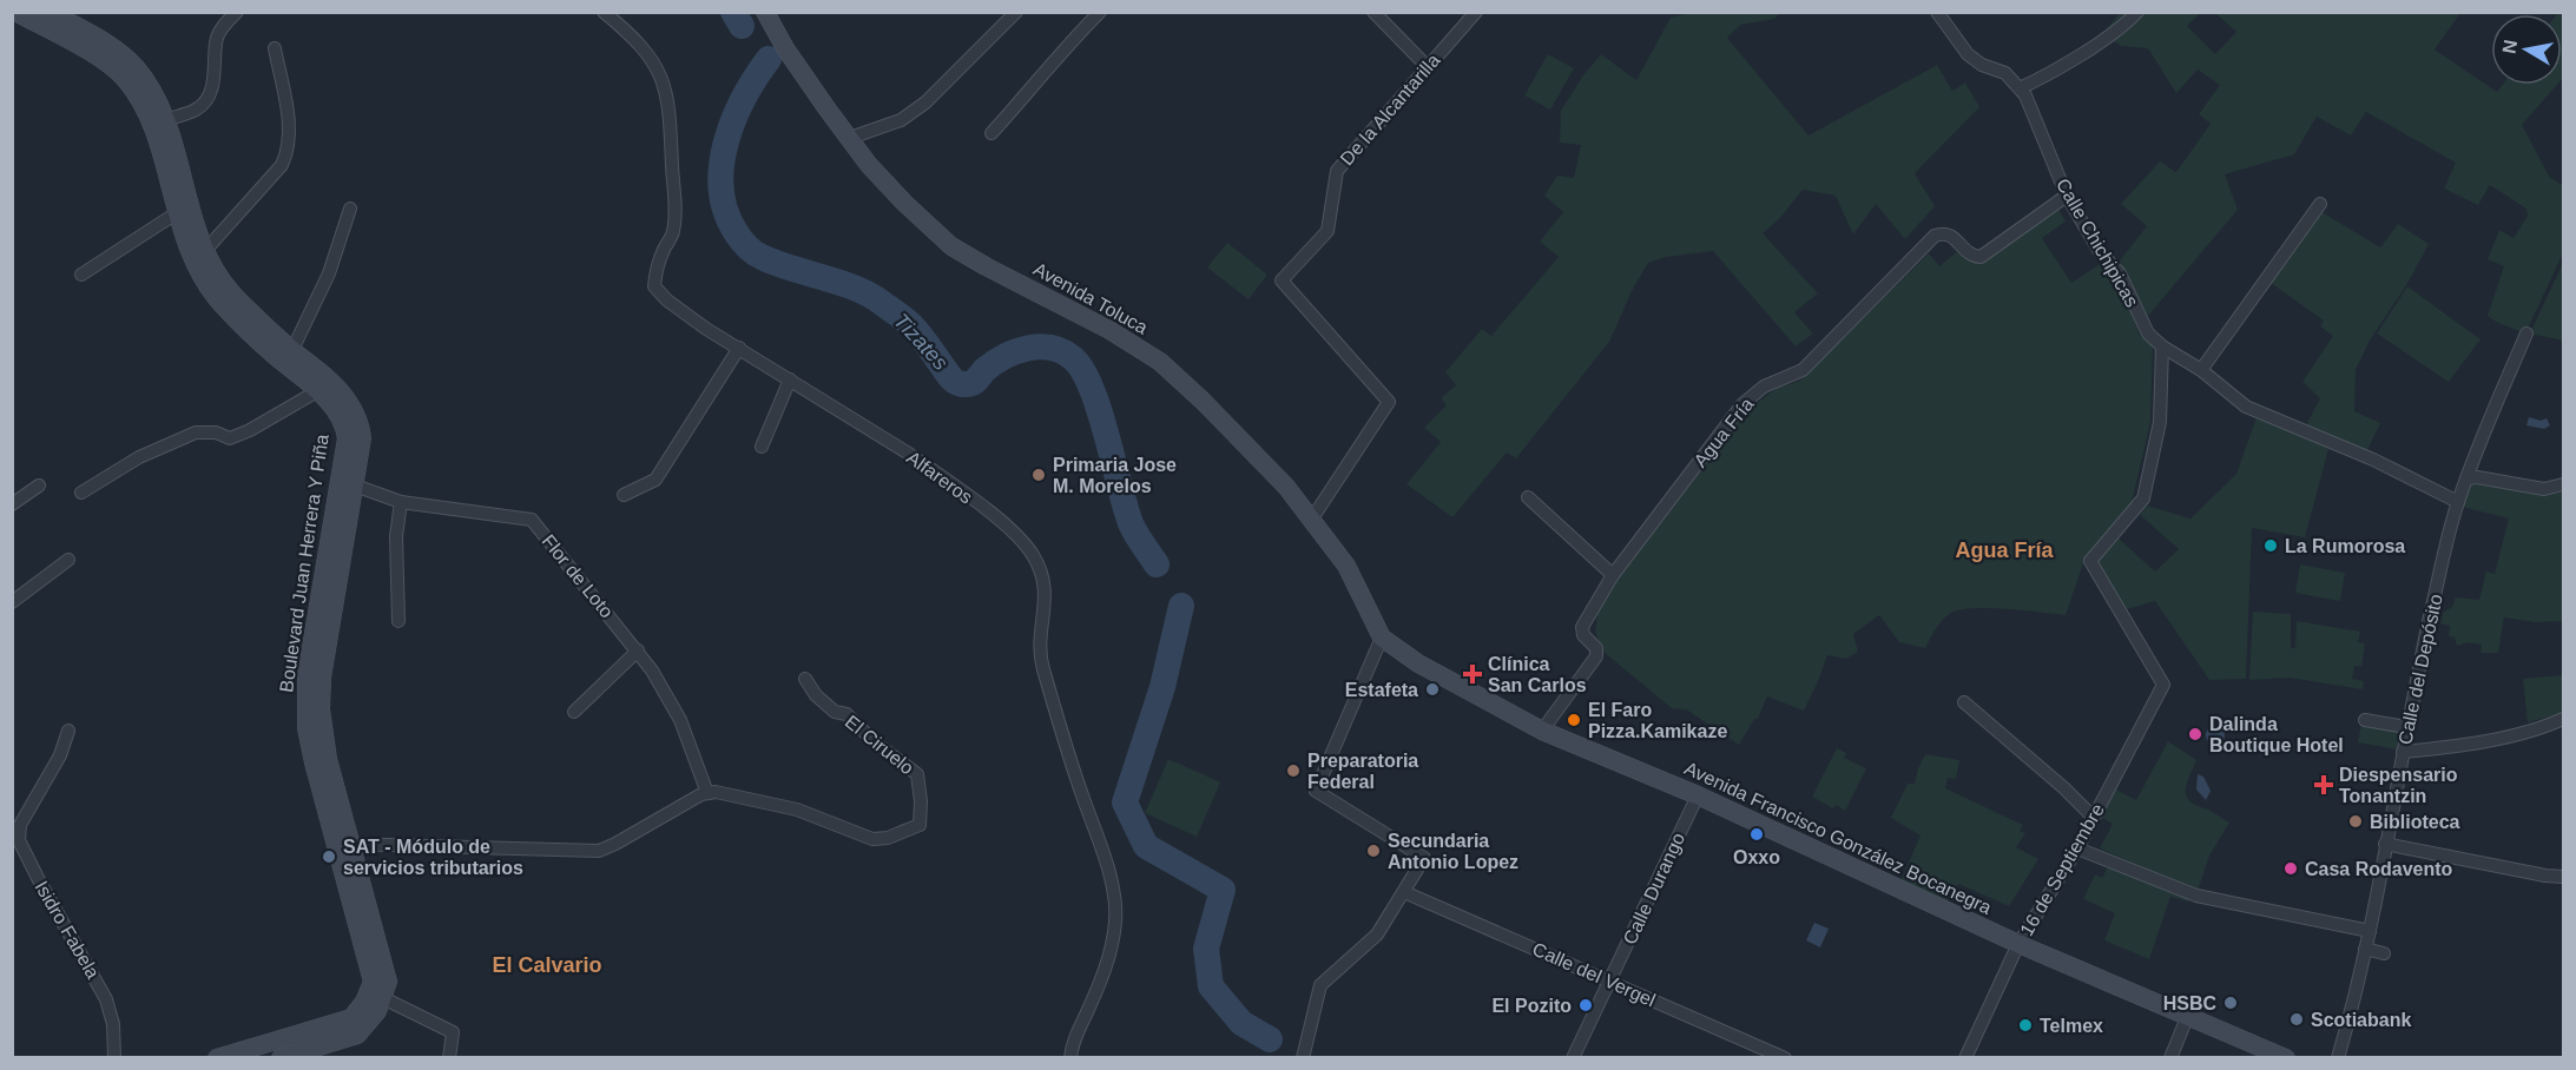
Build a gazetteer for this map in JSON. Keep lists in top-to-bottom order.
{
  "streets": {
    "main road": ["Avenida Toluca", "Boulevard Juan Herrera Y Piña", "Avenida Francisco González Bocanegra"],
    "street": [
      "De la Alcantarilla",
      "Calle Chichipicas",
      "Agua Fría",
      "Alfareros",
      "Flor de Loto",
      "Calle del Depósito",
      "El Ciruelo",
      "16 de Septiembre",
      "Calle Durango",
      "Isidro Fabela",
      "Calle del Vergel"
    ]
  },
  "crossings": [
    ["De la Alcantarilla", "Avenida Toluca"],
    ["Calle Chichipicas", "Agua Fría"],
    ["Calle Chichipicas", "Calle del Depósito"],
    ["Calle Chichipicas", "16 de Septiembre"],
    ["Avenida Toluca", "Avenida Francisco González Bocanegra"],
    ["Agua Fría", "Avenida Francisco González Bocanegra"],
    ["Boulevard Juan Herrera Y Piña", "Flor de Loto"],
    ["Flor de Loto", "El Ciruelo"],
    ["Avenida Francisco González Bocanegra", "16 de Septiembre"],
    ["Avenida Francisco González Bocanegra", "Calle Durango"],
    ["Calle Durango", "Calle del Vergel"]
  ],
  "districts": ["Agua Fría", "El Calvario"],
  "water": ["Tizates"],
  "places": {
    "other": [
      "Primaria Jose M. Morelos",
      "La Rumorosa",
      "Estafeta",
      "El Faro Pizza.Kamikaze",
      "Dalinda Boutique Hotel",
      "Preparatoria Federal",
      "Biblioteca",
      "Oxxo",
      "Secundaria Antonio Lopez",
      "SAT - Módulo de servicios tributarios",
      "Casa Rodavento",
      "HSBC",
      "El Pozito",
      "Scotiabank",
      "Telmex"
    ],
    "health": ["Clínica San Carlos", "Diespensario Tonantzin"]
  },
  "north": "left"
}
